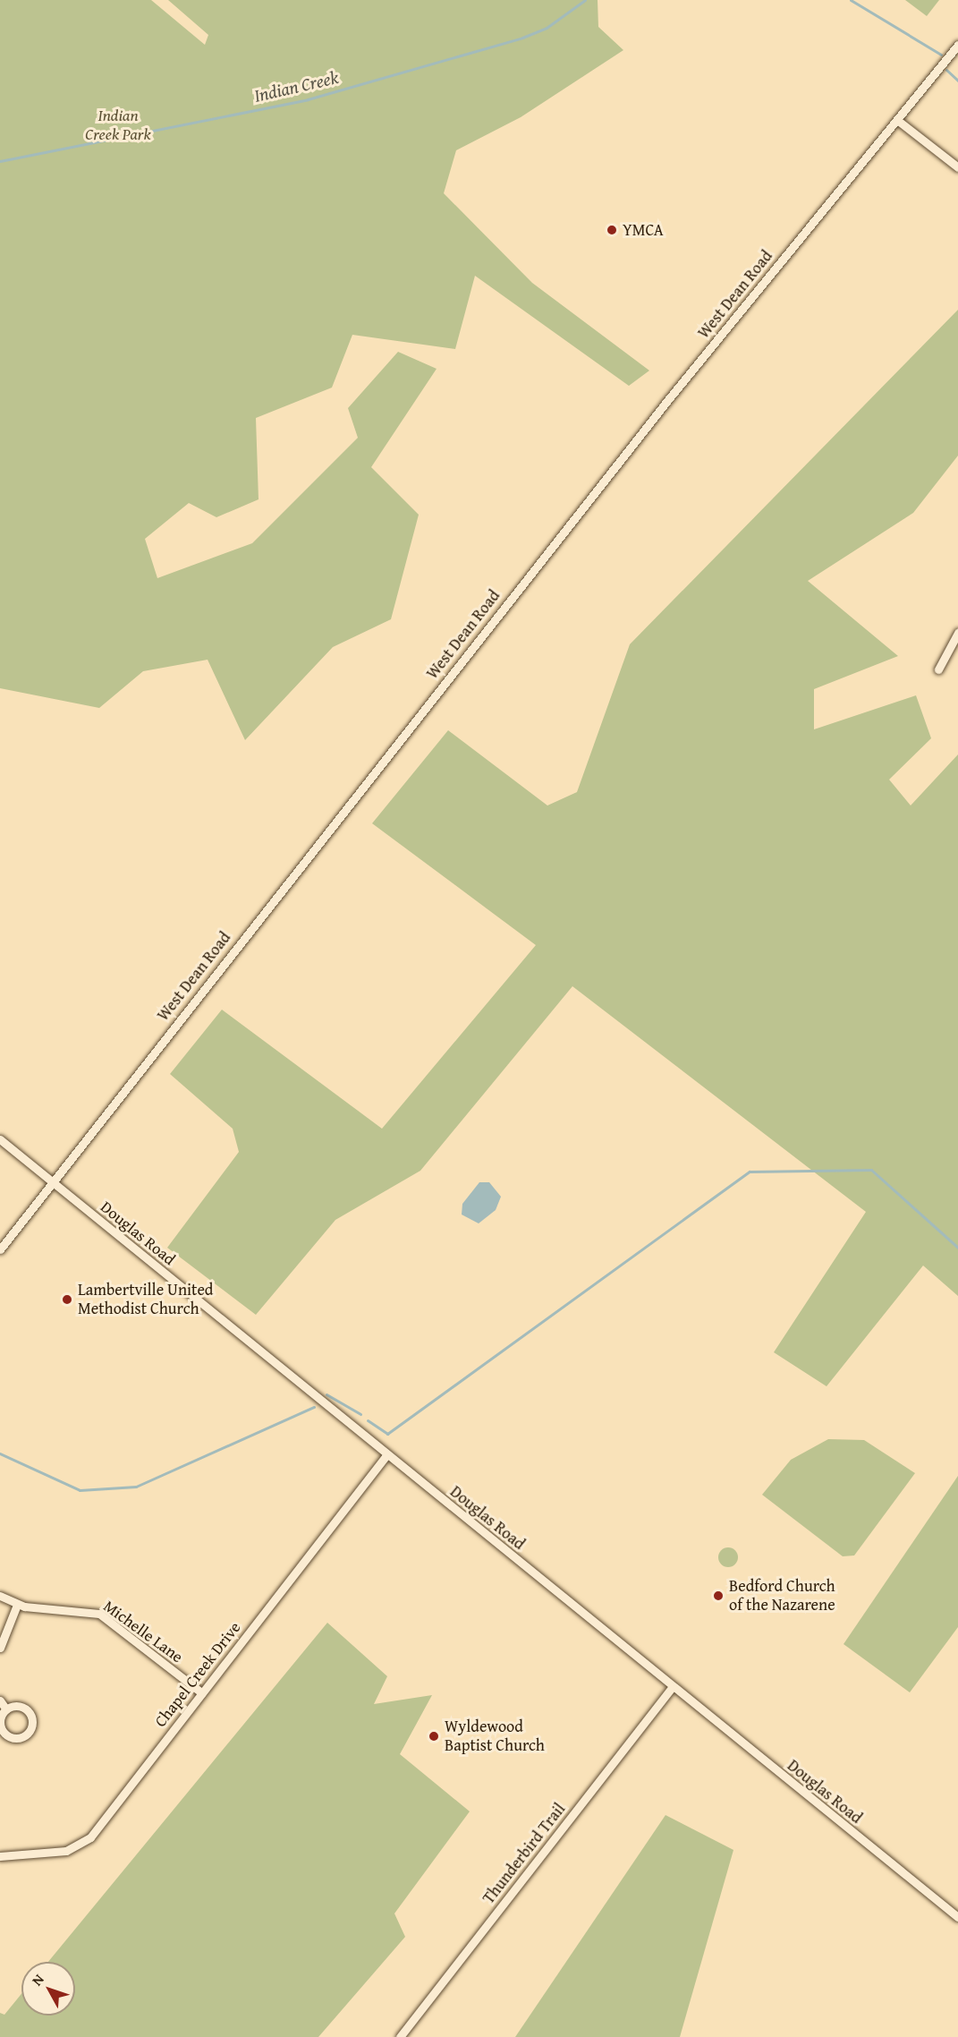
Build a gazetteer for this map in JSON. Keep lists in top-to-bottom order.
{
  "streets": {
    "street": [
      "West Dean Road",
      "Douglas Road",
      "Michelle Lane",
      "Chapel Creek Drive",
      "Thunderbird Trail"
    ]
  },
  "crossings": [
    ["West Dean Road", "Douglas Road"],
    ["Douglas Road", "Chapel Creek Drive"],
    ["Douglas Road", "Thunderbird Trail"],
    ["Michelle Lane", "Chapel Creek Drive"]
  ],
  "water": ["Indian Creek"],
  "parks": ["Indian Creek Park"],
  "places": [
    "YMCA",
    "Lambertville United Methodist Church",
    "Bedford Church of the Nazarene",
    "Wyldewood Baptist Church"
  ],
  "north": "top left"
}
